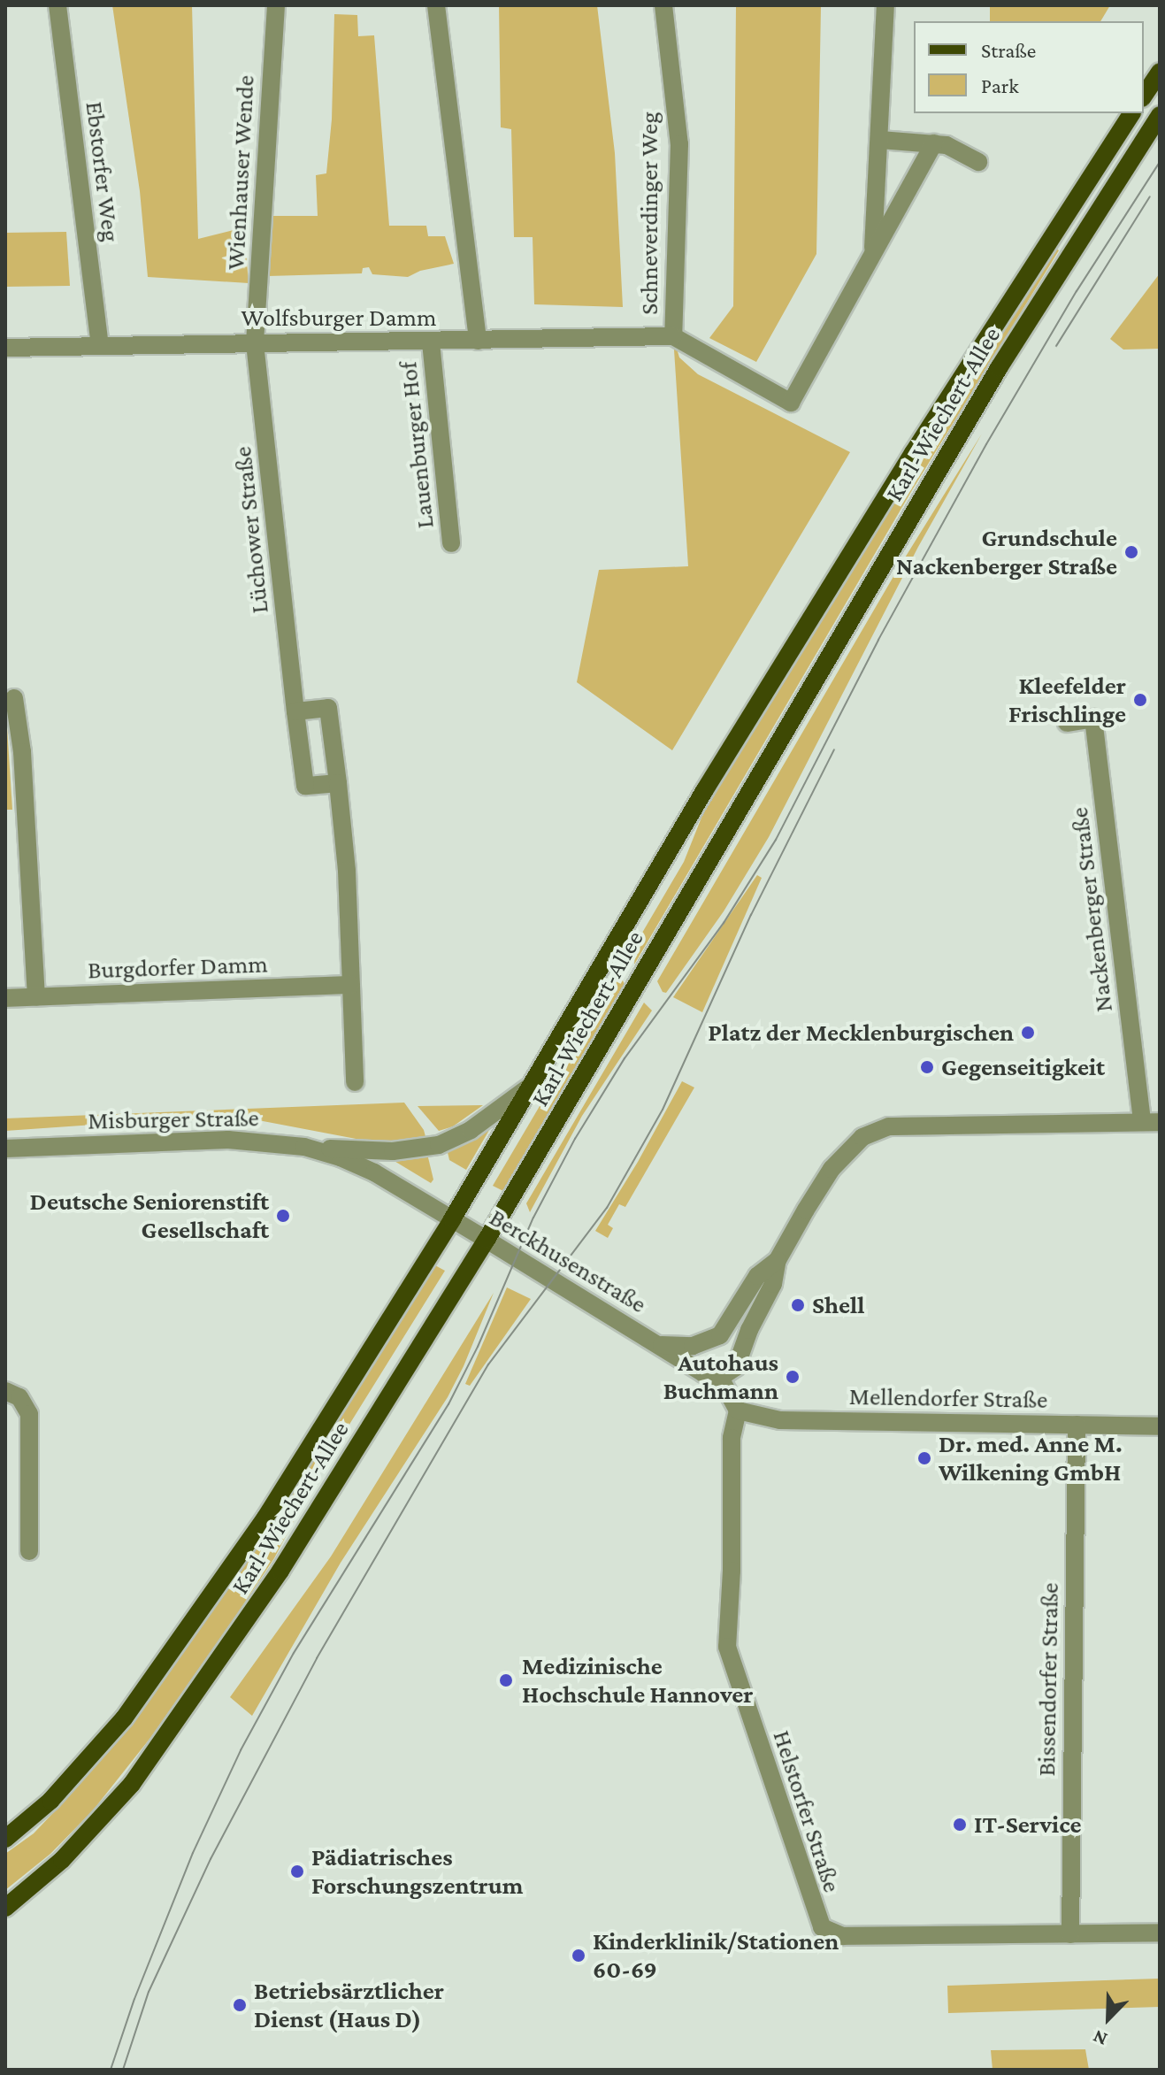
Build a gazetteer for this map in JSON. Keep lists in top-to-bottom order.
{
  "streets": {
    "main road": ["Karl-Wiechert-Allee"],
    "street": [
      "Ebstorfer Weg",
      "Wienhauser Wende",
      "Schneverdinger Weg",
      "Wolfsburger Damm",
      "Lauenburger Hof",
      "Lüchower Straße",
      "Nackenberger Straße",
      "Burgdorfer Damm",
      "Misburger Straße",
      "Berckhusenstraße",
      "Mellendorfer Straße",
      "Bissendorfer Straße",
      "Helstorfer Straße"
    ]
  },
  "crossings": [
    ["Ebstorfer Weg", "Wolfsburger Damm"],
    ["Wienhauser Wende", "Wolfsburger Damm"],
    ["Wienhauser Wende", "Lüchower Straße"],
    ["Schneverdinger Weg", "Wolfsburger Damm"],
    ["Wolfsburger Damm", "Lauenburger Hof"],
    ["Wolfsburger Damm", "Lüchower Straße"],
    ["Karl-Wiechert-Allee", "Misburger Straße"],
    ["Karl-Wiechert-Allee", "Berckhusenstraße"],
    ["Nackenberger Straße", "Berckhusenstraße"],
    ["Misburger Straße", "Berckhusenstraße"],
    ["Mellendorfer Straße", "Bissendorfer Straße"],
    ["Mellendorfer Straße", "Helstorfer Straße"],
    ["Bissendorfer Straße", "Helstorfer Straße"]
  ],
  "places": [
    "Grundschule Nackenberger Straße",
    "Kleefelder Frischlinge",
    "Platz der Mecklenburgischen",
    "Gegenseitigkeit",
    "Deutsche Seniorenstift Gesellschaft",
    "Shell",
    "Autohaus Buchmann",
    "Dr. med. Anne M. Wilkening GmbH",
    "Medizinische Hochschule Hannover",
    "IT-Service",
    "Pädiatrisches Forschungszentrum",
    "Kinderklinik/Stationen 60-69",
    "Betriebsärztlicher Dienst (Haus D)"
  ],
  "legend": ["Straße", "Park"],
  "north": "bottom left"
}
